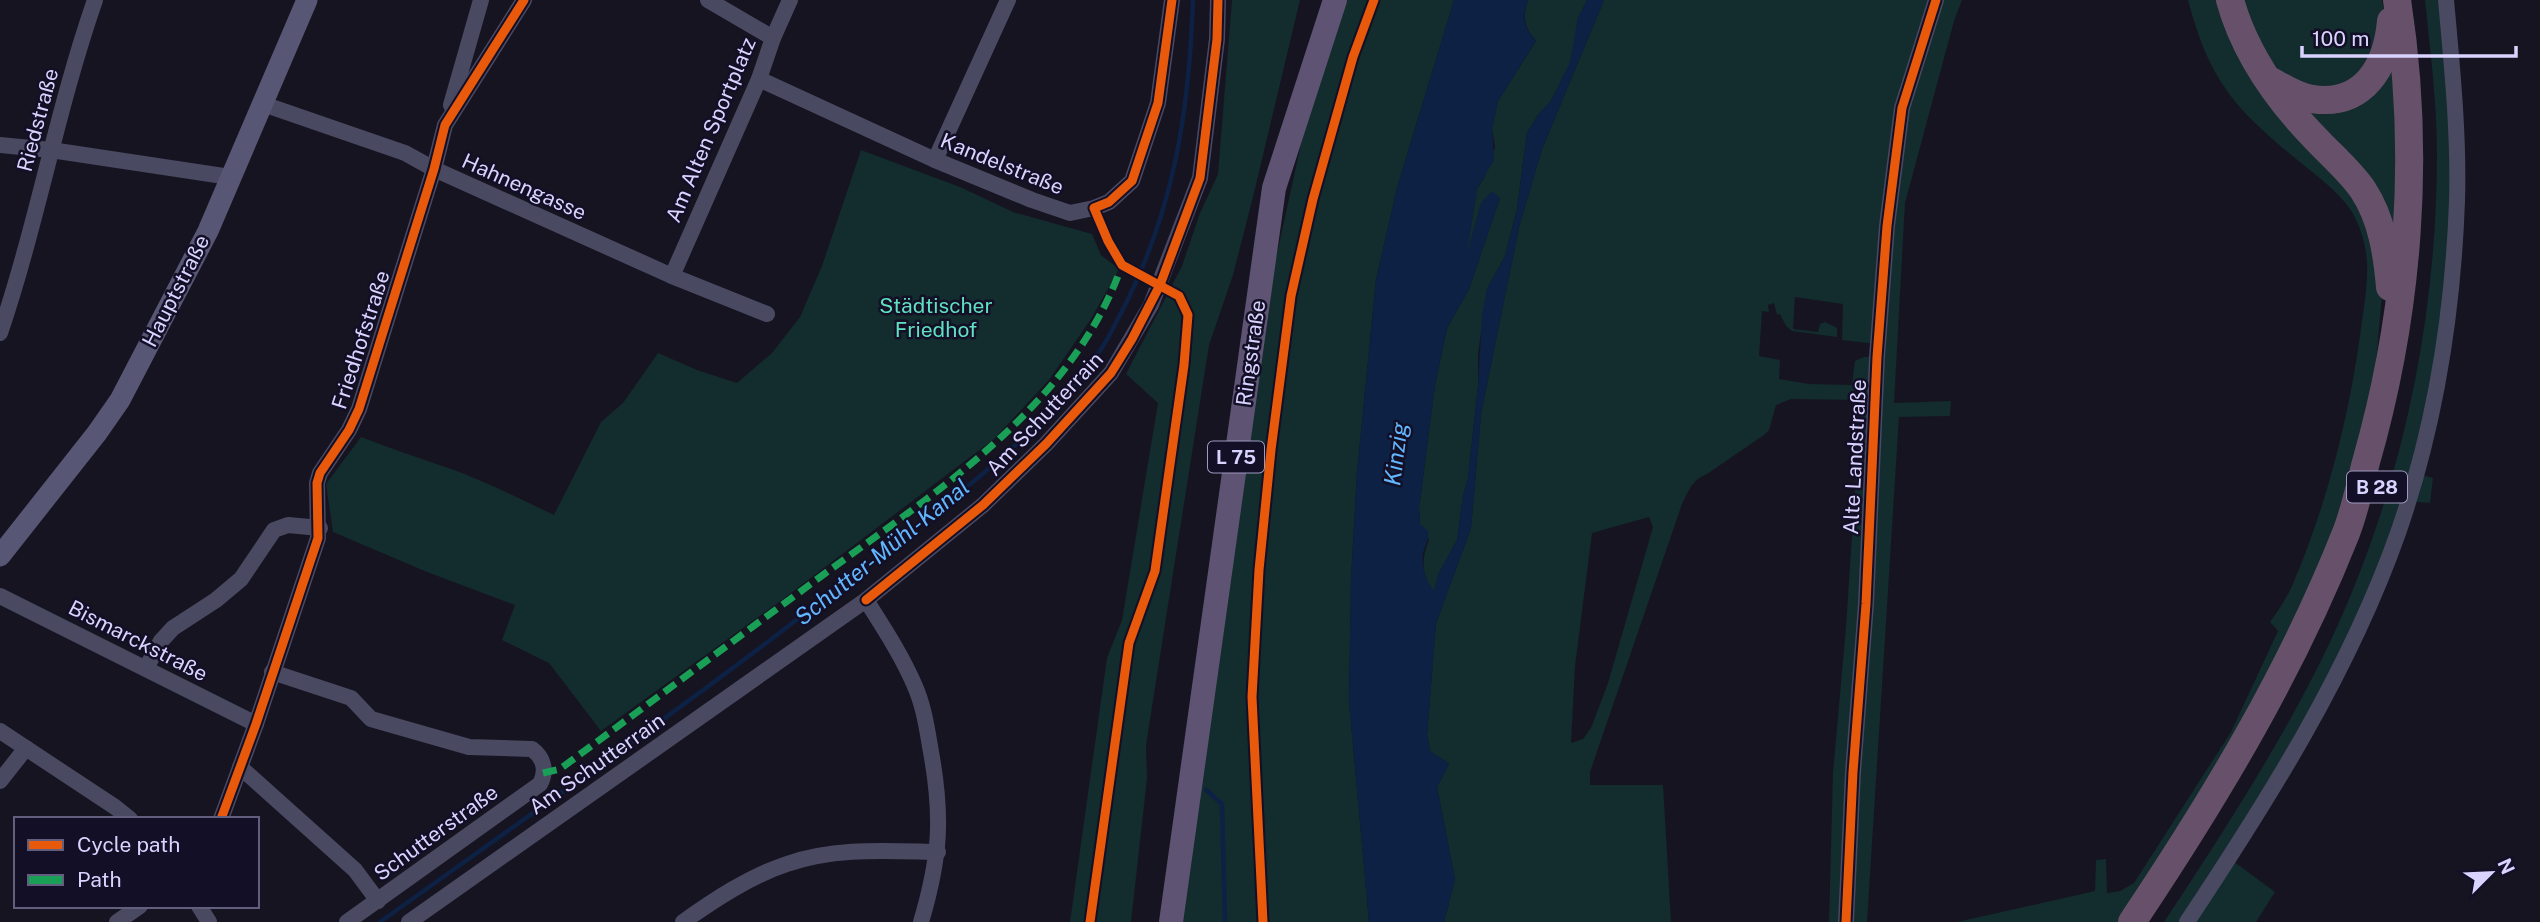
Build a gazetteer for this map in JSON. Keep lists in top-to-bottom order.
{
  "streets": {
    "highway": ["B 28"],
    "main road": ["Ringstraße", "L 75"],
    "street": [
      "Riedstraße",
      "Am Alten Sportplatz",
      "Kandelstraße",
      "Hahnengasse",
      "Hauptstraße",
      "Friedhofstraße",
      "Am Schutterrain",
      "Alte Landstraße",
      "Bismarckstraße",
      "Schutterstraße"
    ]
  },
  "crossings": [
    ["Am Alten Sportplatz", "Kandelstraße"],
    ["Am Alten Sportplatz", "Hahnengasse"],
    ["Hahnengasse", "Hauptstraße"],
    ["Hahnengasse", "Friedhofstraße"],
    ["Friedhofstraße", "Bismarckstraße"],
    ["Friedhofstraße", "Schutterstraße"]
  ],
  "water": ["Kinzig", "Schutter-Mühl-Kanal"],
  "parks": ["Städtischer Friedhof"],
  "legend": ["Cycle path", "Path"],
  "scale_bar": "100 m",
  "north": "top right"
}
